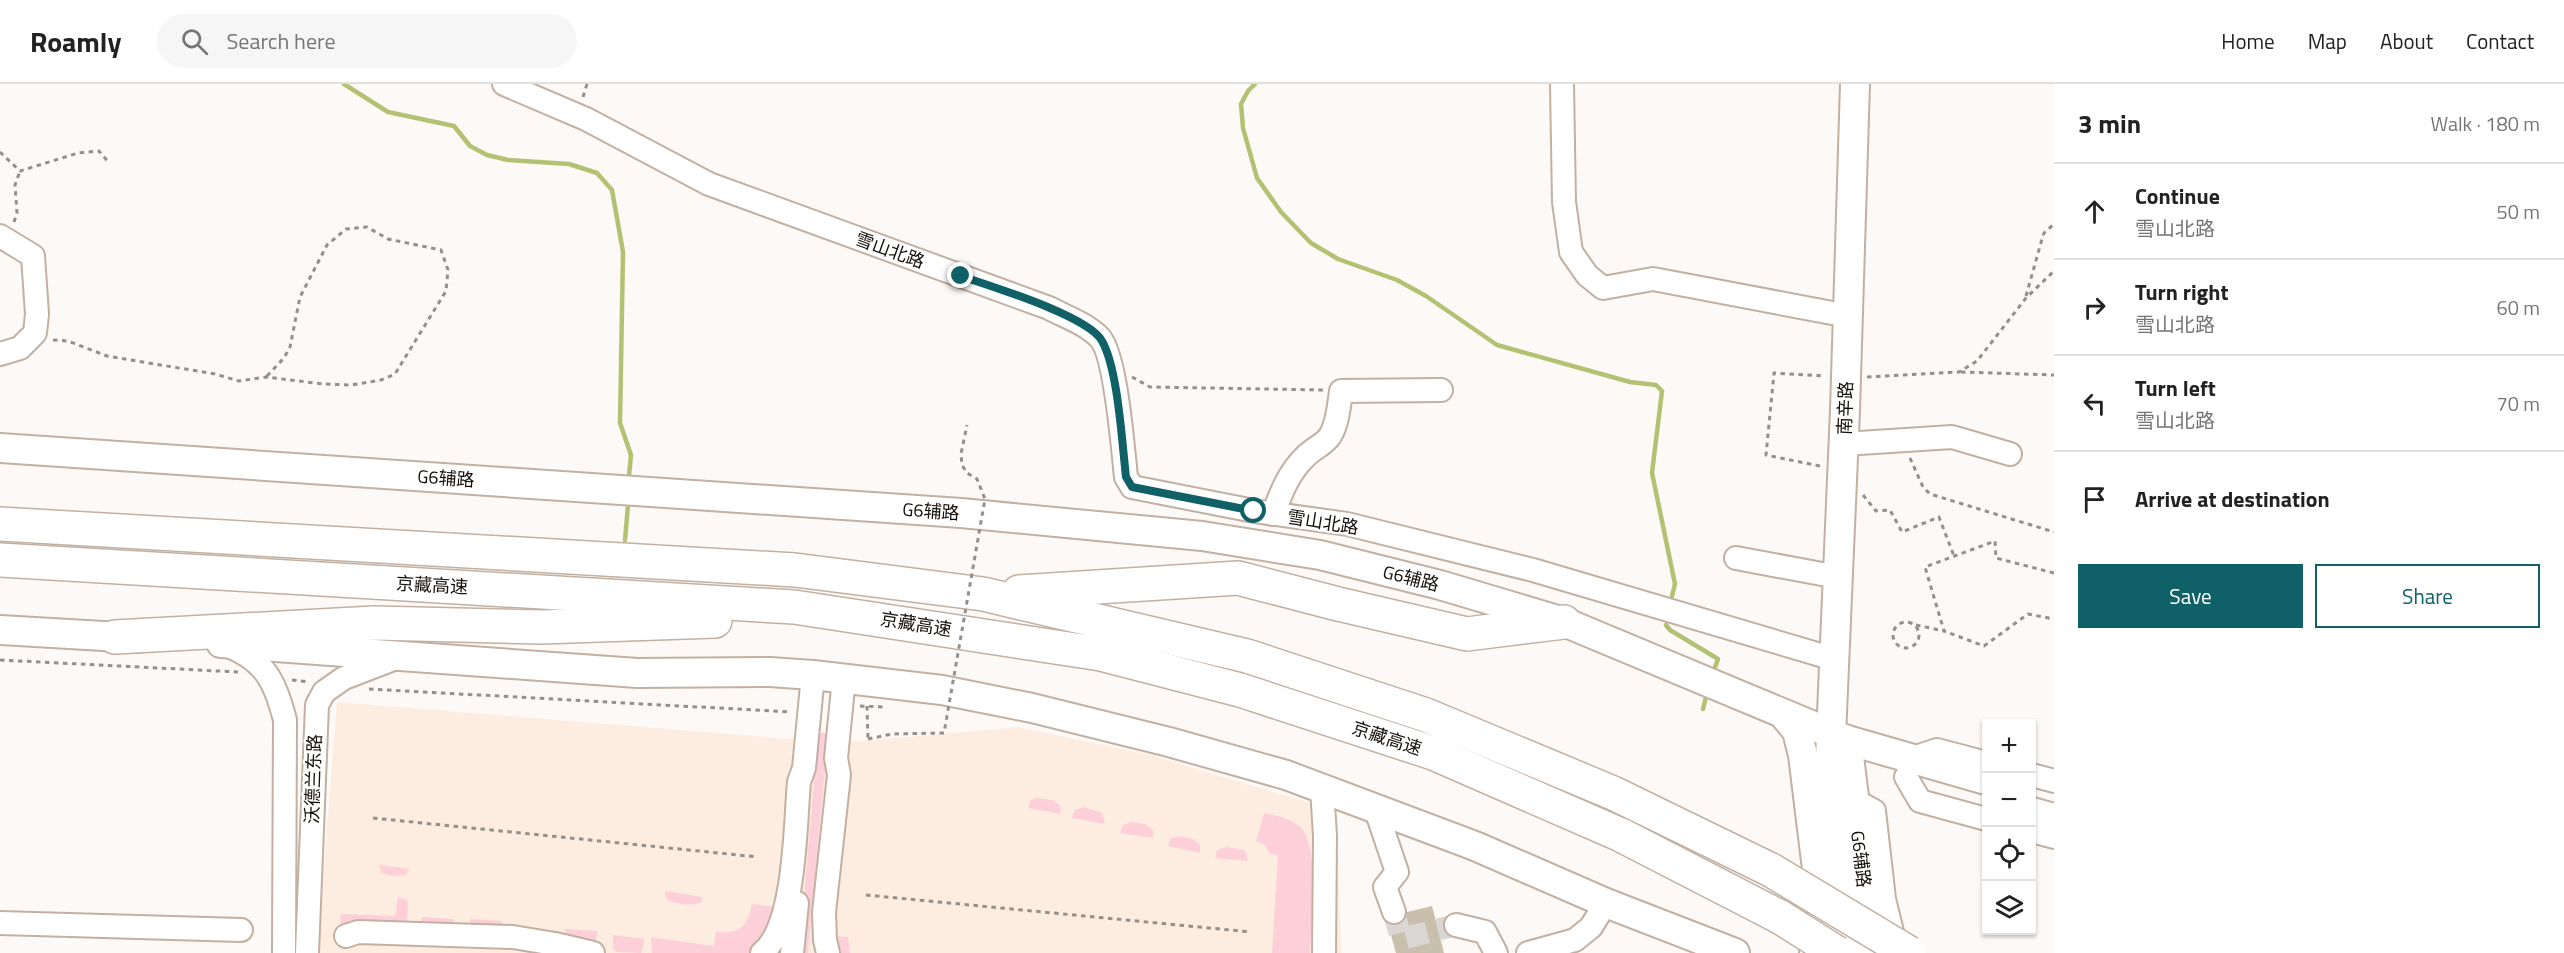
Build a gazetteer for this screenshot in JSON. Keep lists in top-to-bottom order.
{
  "streets": {
    "highway": ["京藏高速"],
    "main road": ["南辛路", "G6辅路"],
    "street": ["雪山北路", "沃德兰东路"]
  },
  "crossings": [
    ["雪山北路", "南辛路"],
    ["南辛路", "G6辅路"]
  ],
  "page": {
    "header": "Roamly",
    "search": "Search here",
    "nav": [
      "Home",
      "Map",
      "About",
      "Contact"
    ],
    "heading": ["3 min", "Walk · 180 m"],
    "list": [
      ["Continue", "雪山北路", "50 m"],
      ["Turn right", "雪山北路", "60 m"],
      ["Turn left", "雪山北路", "70 m"],
      "Arrive at destination"
    ],
    "buttons": ["Save", "Share"],
    "map_buttons": ["+", "−"]
  }
}
